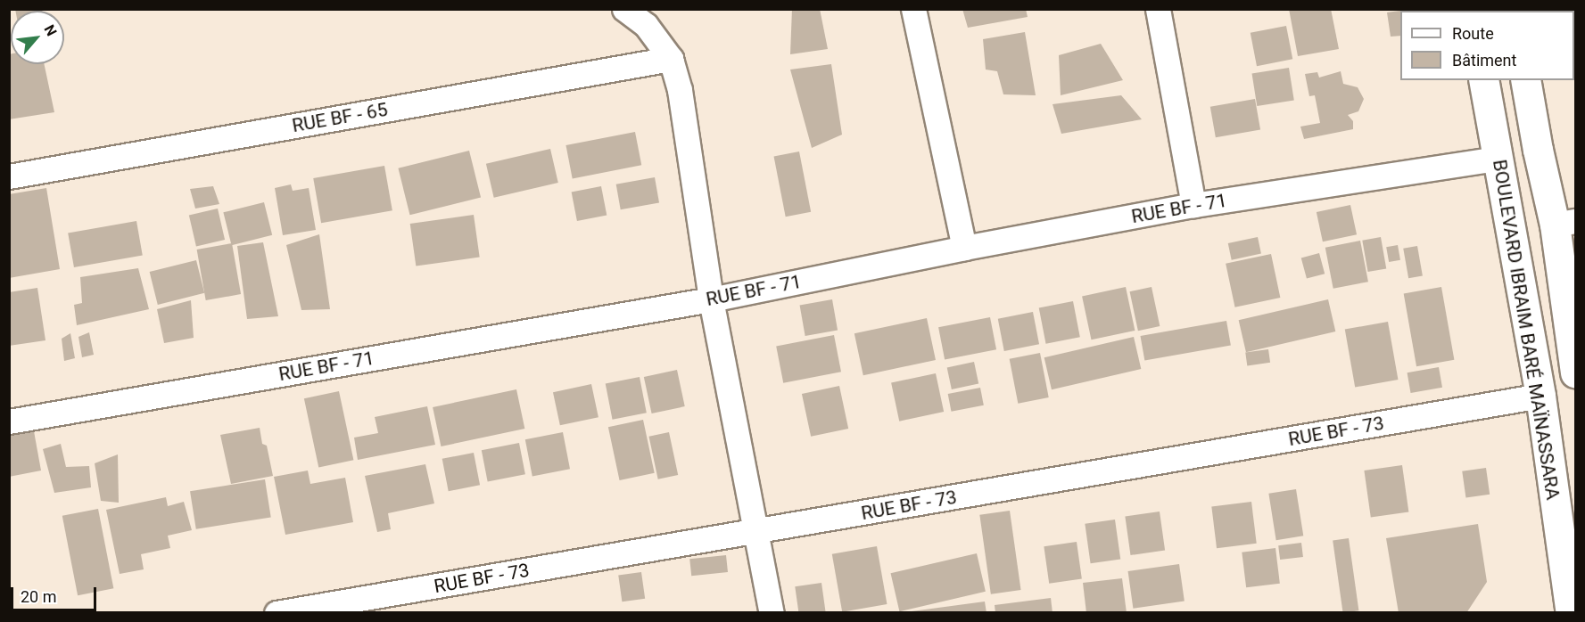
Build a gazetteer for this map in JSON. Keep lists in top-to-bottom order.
{
  "streets": {
    "main road": ["BOULEVARD IBRAIM BARÉ MAÏNASSARA"],
    "street": ["RUE BF - 65", "RUE BF - 71", "RUE BF - 73"]
  },
  "crossings": [
    ["RUE BF - 71", "BOULEVARD IBRAIM BARÉ MAÏNASSARA"],
    ["BOULEVARD IBRAIM BARÉ MAÏNASSARA", "RUE BF - 73"]
  ],
  "legend": ["Route", "Bâtiment"],
  "scale_bar": "20 m",
  "north": "top right"
}
